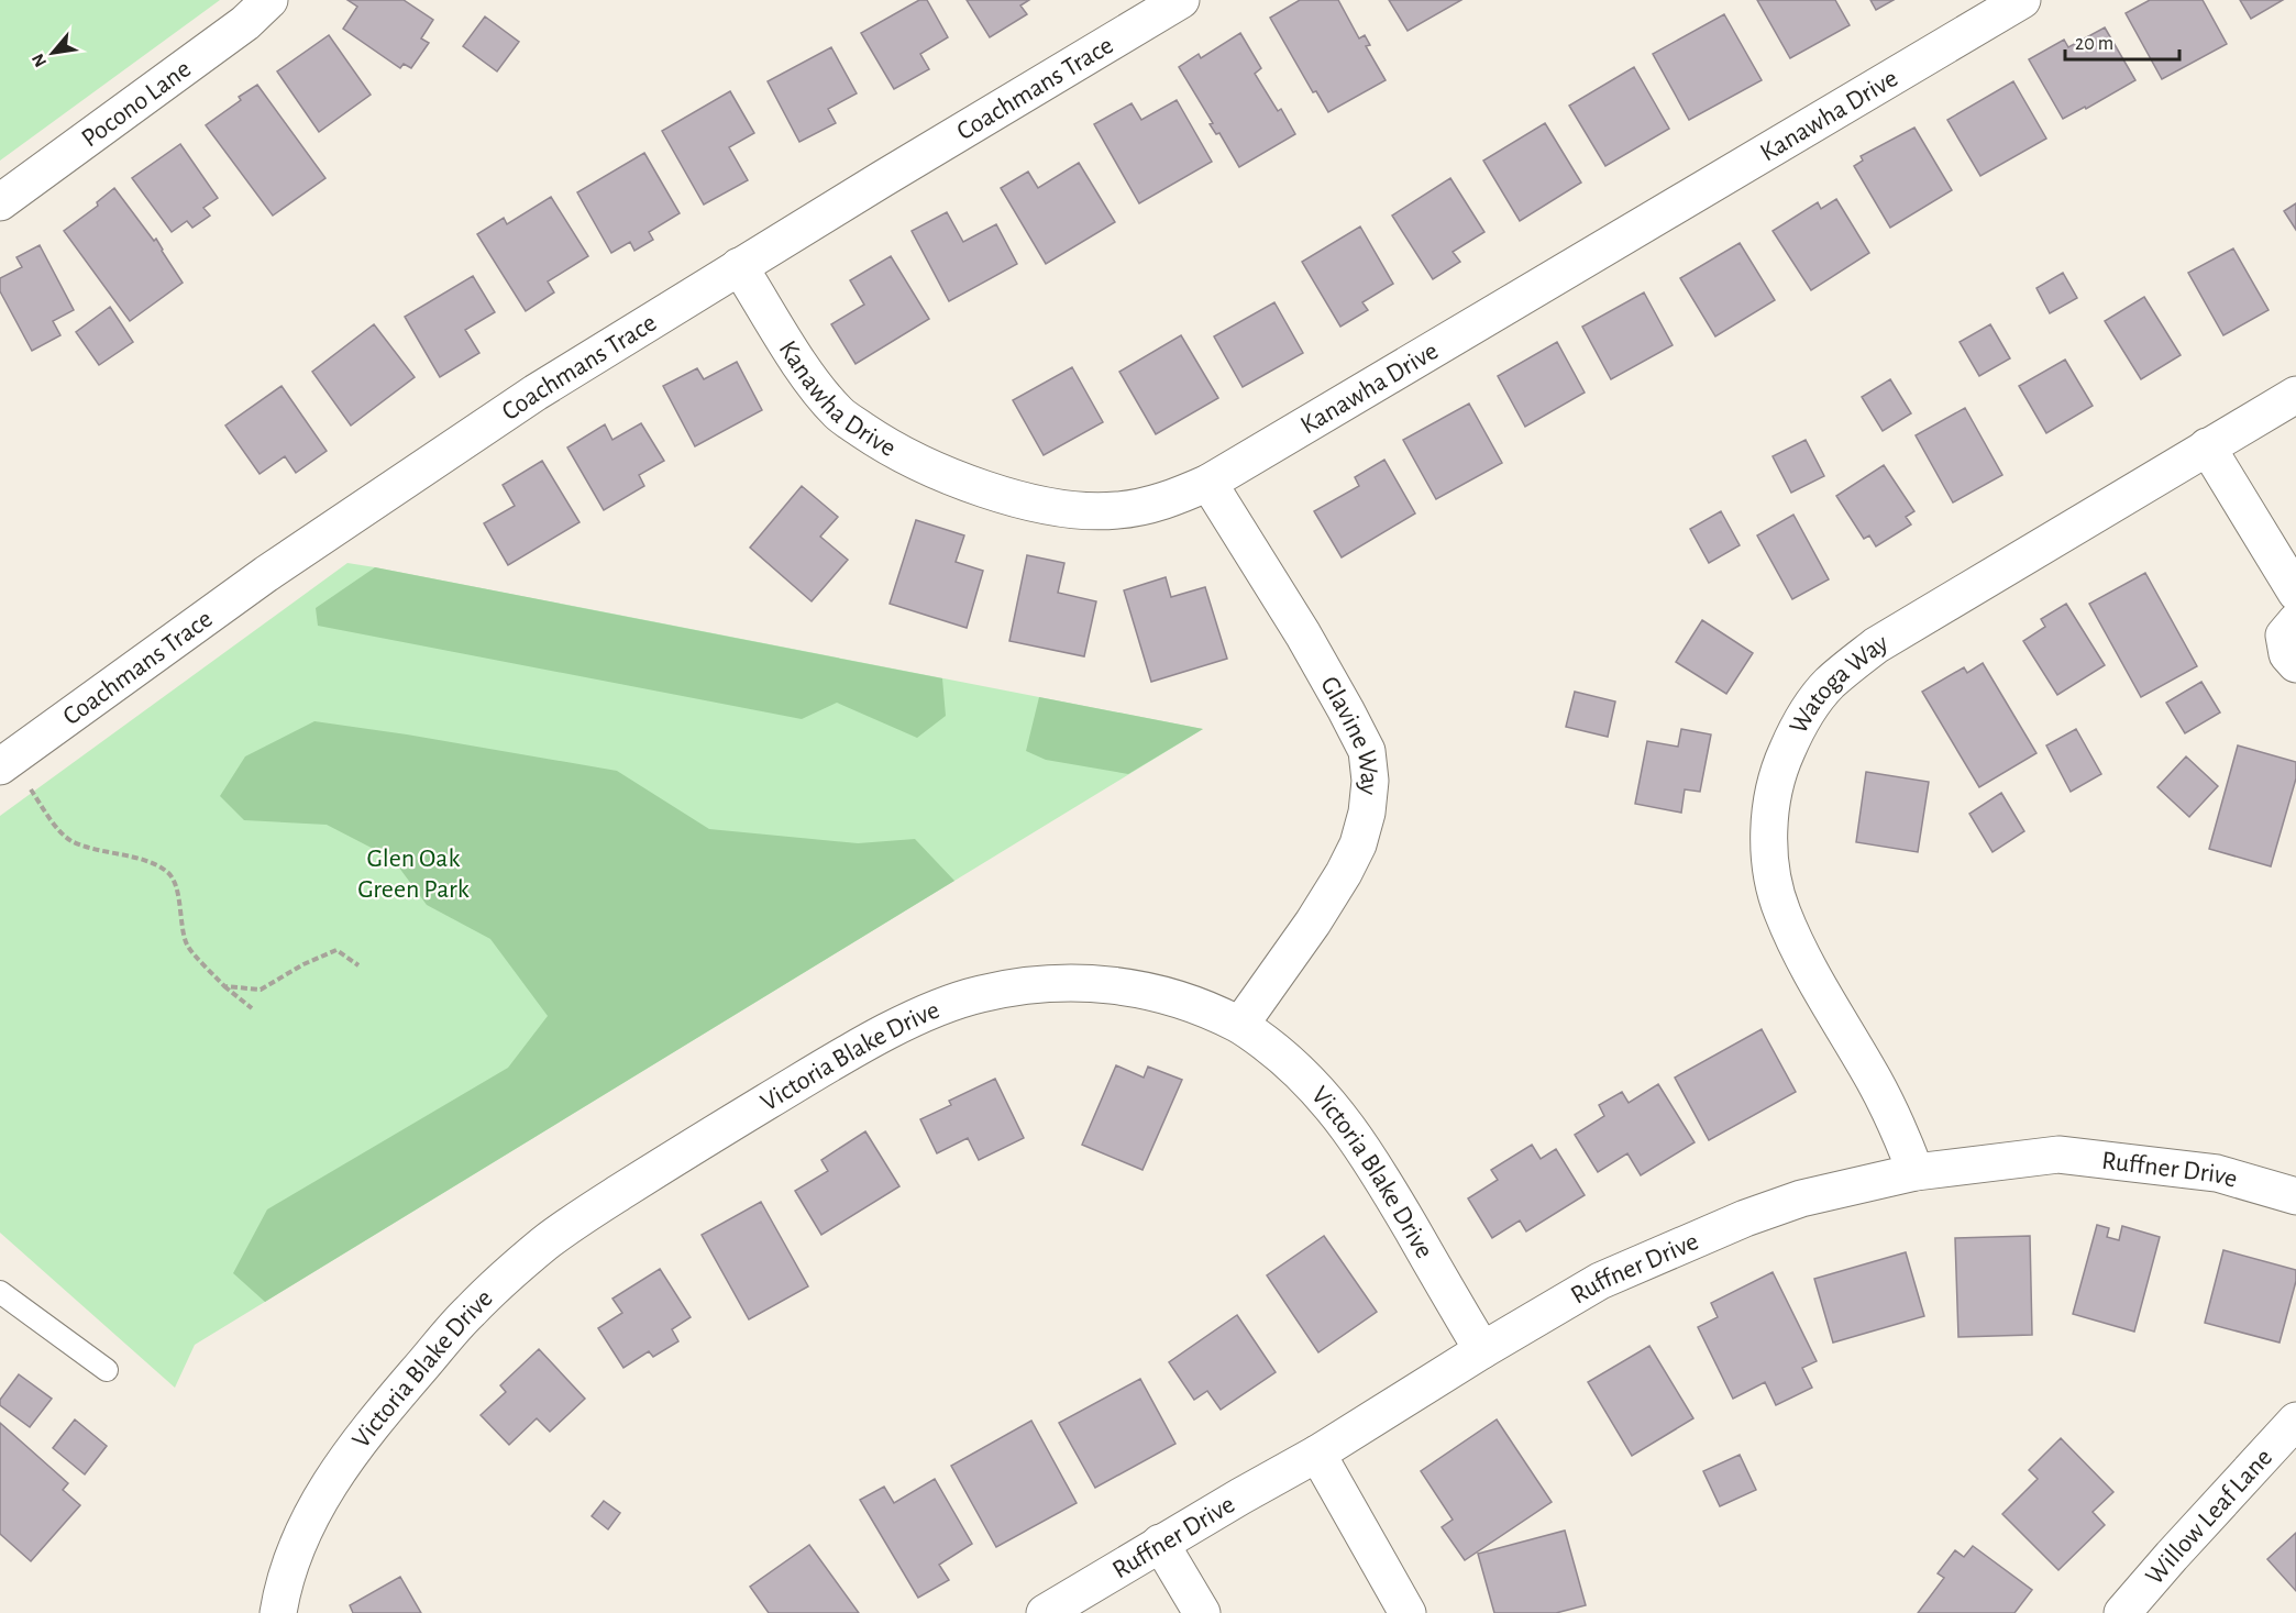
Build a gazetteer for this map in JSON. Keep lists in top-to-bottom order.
{
  "streets": {
    "street": [
      "Coachmans Trace",
      "Pocono Lane",
      "Kanawha Drive",
      "Watoga Way",
      "Glavine Way",
      "Victoria Blake Drive",
      "Ruffner Drive",
      "Willow Leaf Lane"
    ]
  },
  "crossings": [
    ["Coachmans Trace", "Kanawha Drive"],
    ["Kanawha Drive", "Glavine Way"],
    ["Watoga Way", "Ruffner Drive"],
    ["Glavine Way", "Victoria Blake Drive"],
    ["Victoria Blake Drive", "Ruffner Drive"]
  ],
  "parks": ["Glen Oak Green Park"],
  "scale_bar": "20 m",
  "north": "bottom left"
}
